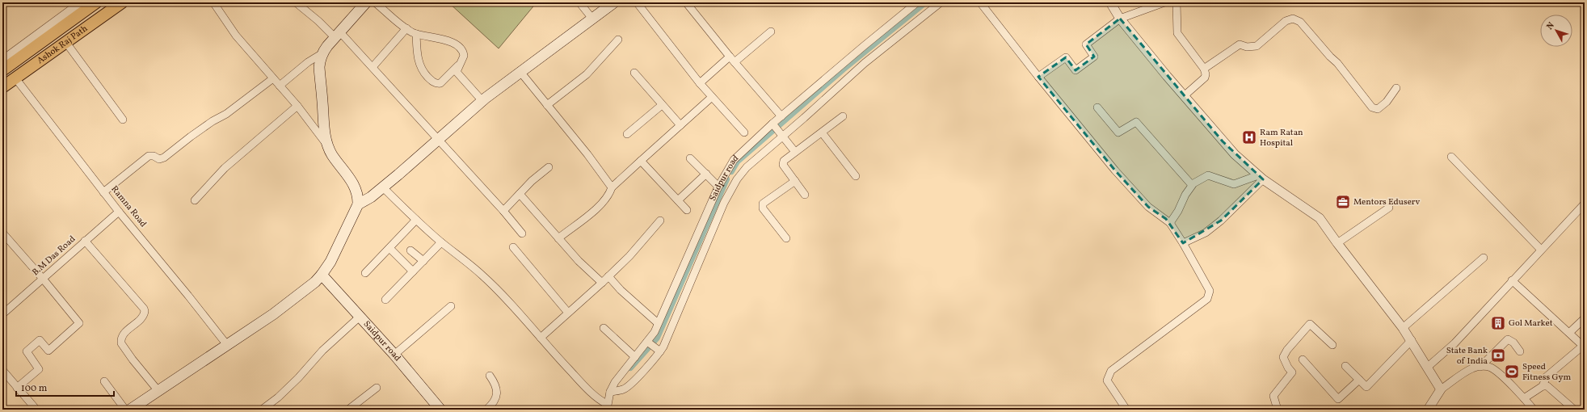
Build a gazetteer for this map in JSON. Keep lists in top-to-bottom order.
{
  "streets": {
    "main road": ["Ashok Raj Path", "Saidpur road"],
    "street": ["Ramna Road", "B.M Das Road"]
  },
  "crossings": [
    ["Ashok Raj Path", "Ramna Road"],
    ["Ramna Road", "B.M Das Road"]
  ],
  "places": {
    "hospital": ["Ram Ratan Hospital"],
    "office": ["Mentors Eduserv"],
    "building": ["Gol Market"],
    "bank": ["State Bank of India"],
    "sports": ["Speed Fitness Gym"]
  },
  "scale_bar": "100 m",
  "north": "top left"
}
